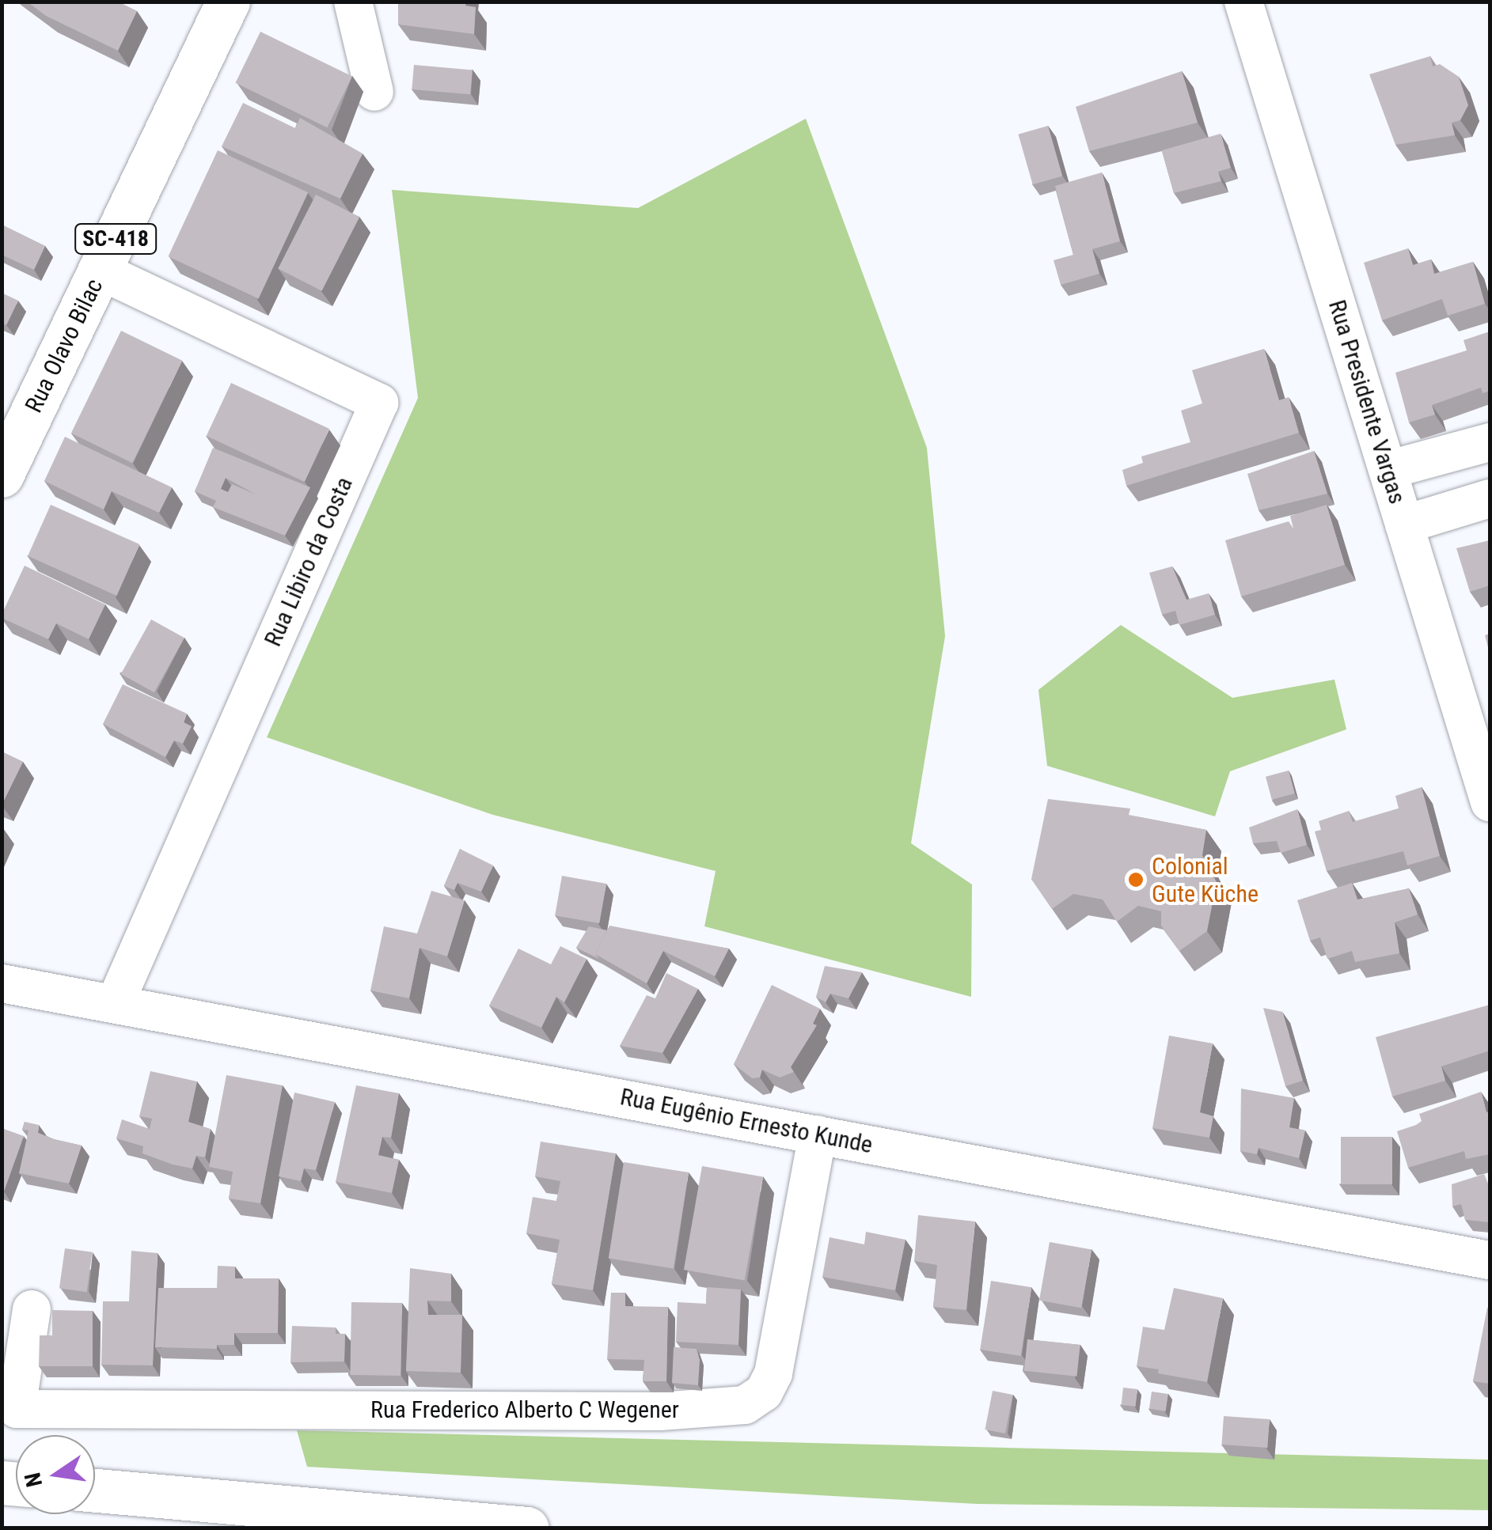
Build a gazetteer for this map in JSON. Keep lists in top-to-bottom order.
{
  "streets": {
    "main road": ["SC-418", "Rua Olavo Bilac"],
    "street": [
      "Rua Presidente Vargas",
      "Rua Libiro da Costa",
      "Rua Eugênio Ernesto Kunde",
      "Rua Frederico Alberto C Wegener"
    ]
  },
  "crossings": [
    ["Rua Olavo Bilac", "Rua Libiro da Costa"],
    ["Rua Libiro da Costa", "Rua Eugênio Ernesto Kunde"],
    ["Rua Eugênio Ernesto Kunde", "Rua Frederico Alberto C Wegener"]
  ],
  "places": ["Colonial Gute Küche"],
  "north": "left"
}
